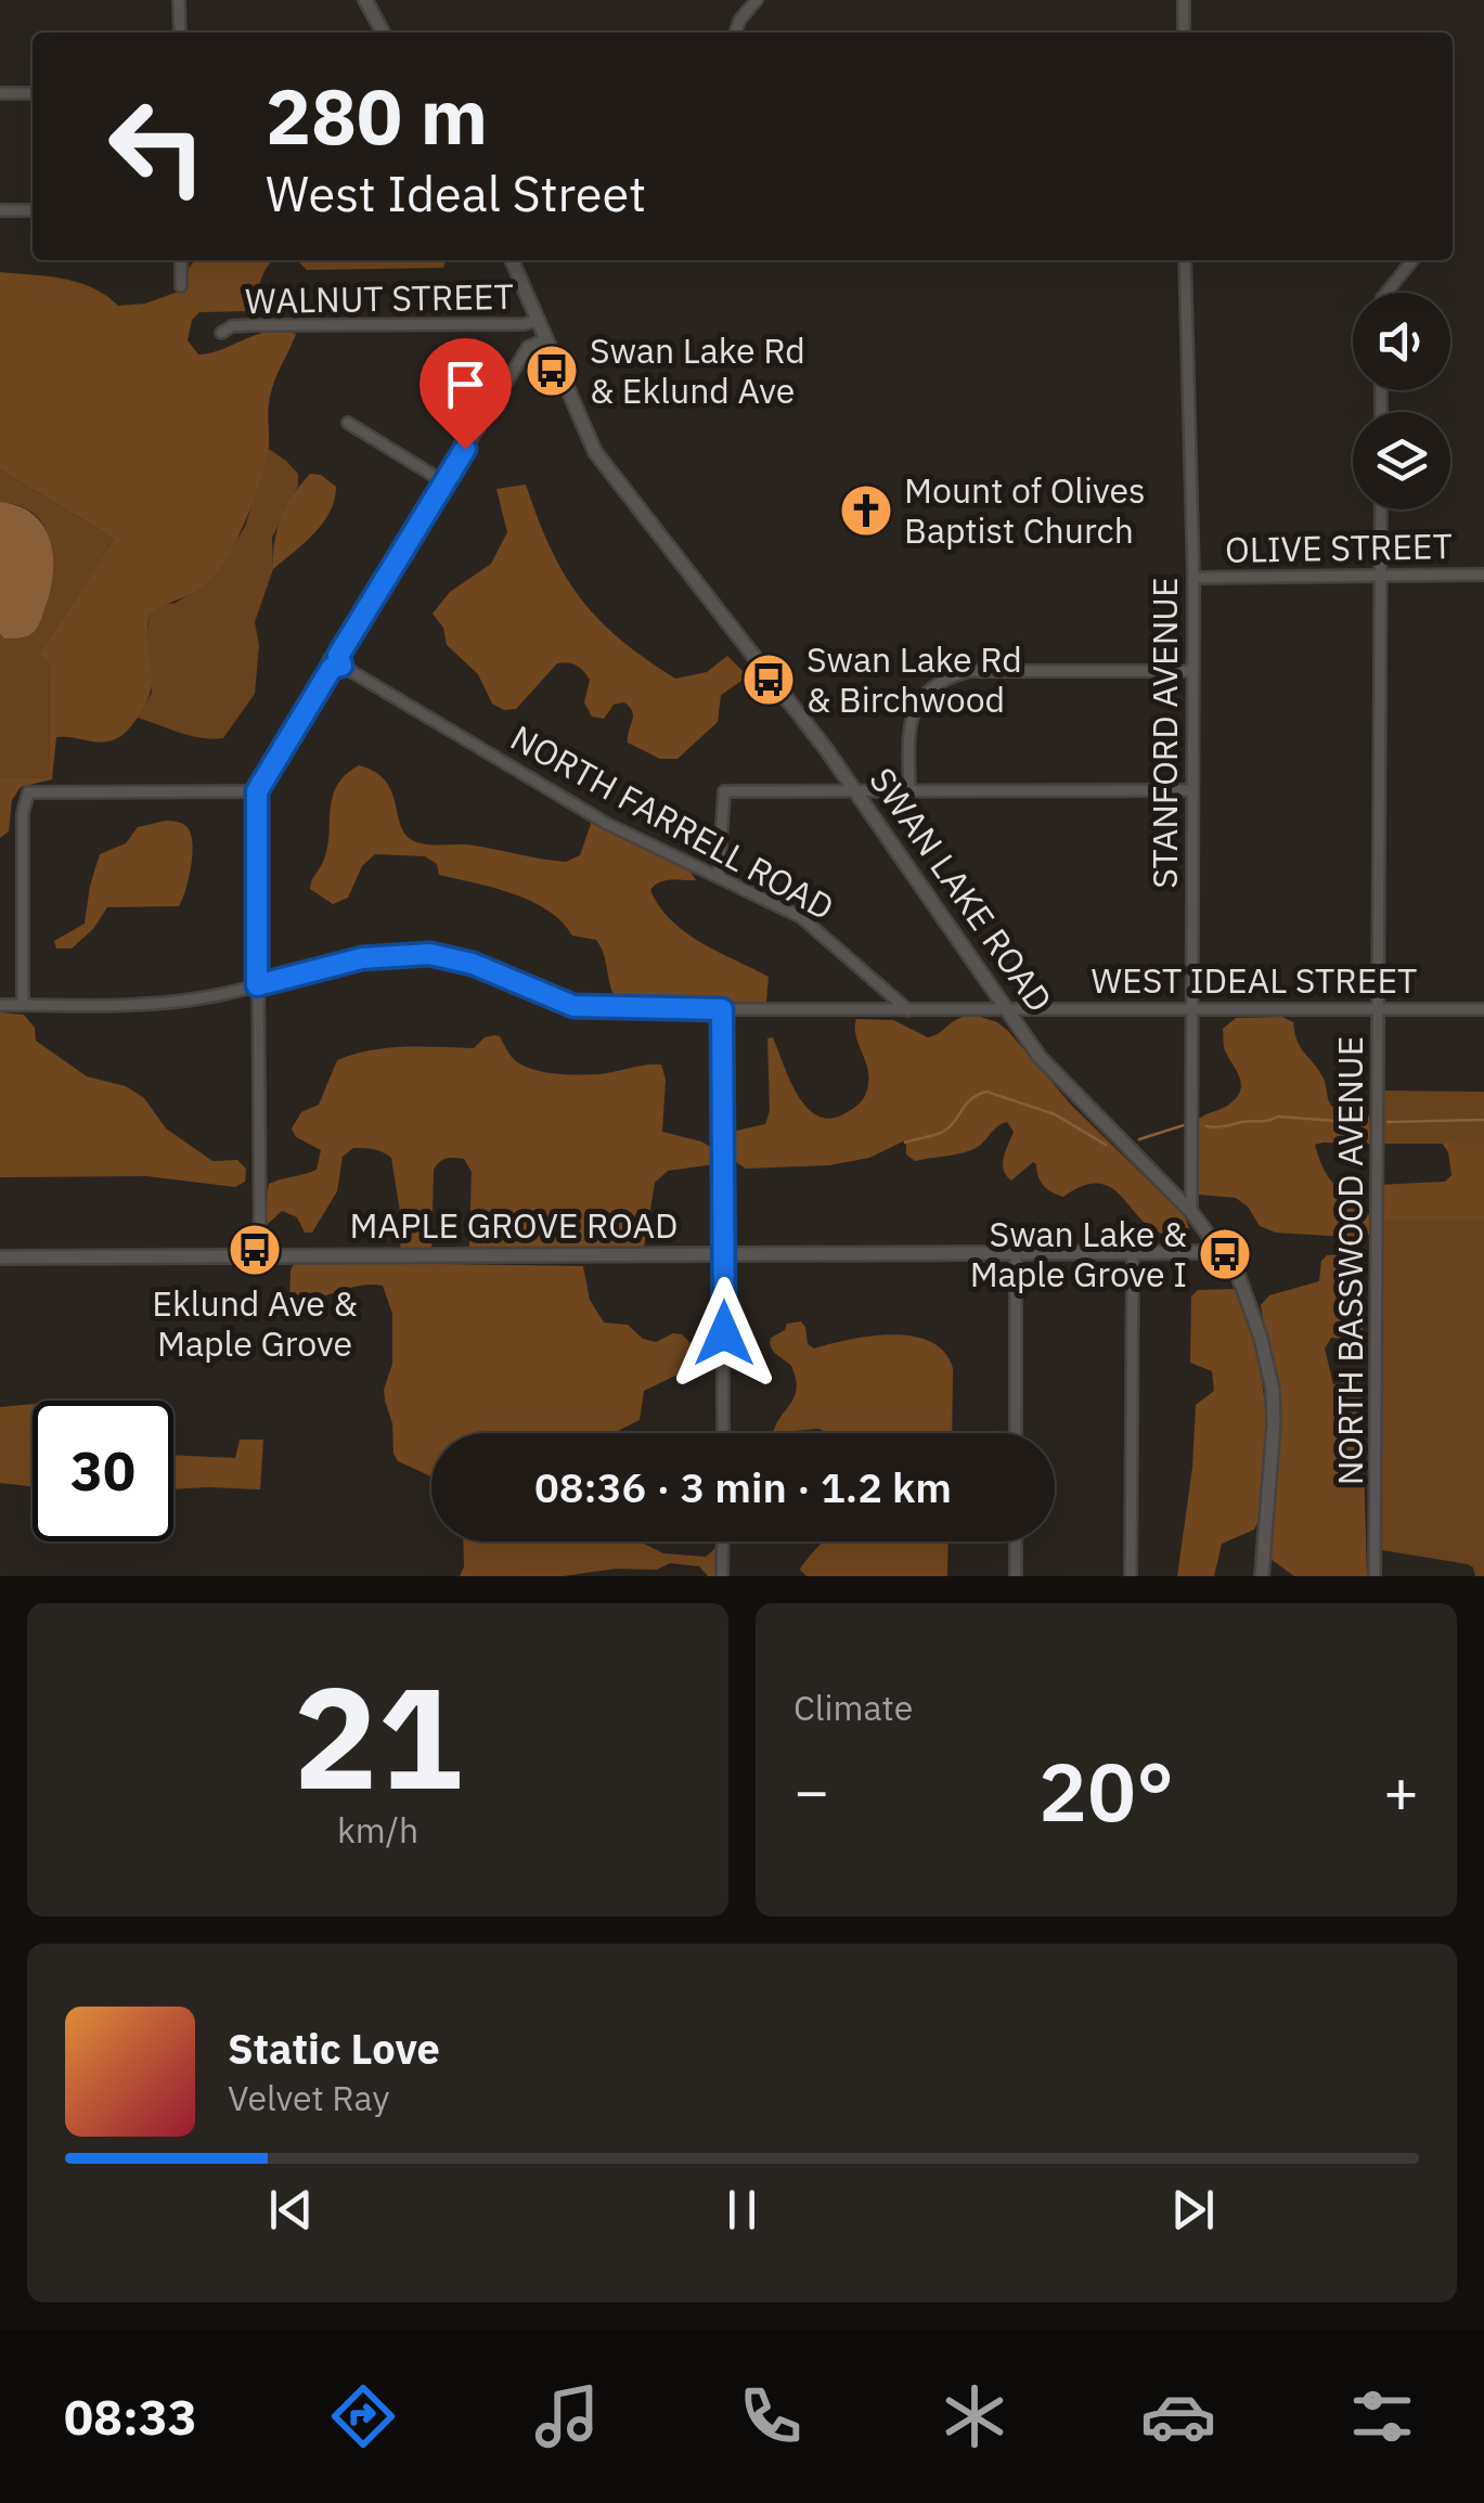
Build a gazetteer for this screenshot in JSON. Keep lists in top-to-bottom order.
{
  "streets": {
    "street": [
      "WALNUT STREET",
      "OLIVE STREET",
      "STANFORD AVENUE",
      "NORTH FARRELL ROAD",
      "SWAN LAKE ROAD",
      "WEST IDEAL STREET",
      "MAPLE GROVE ROAD",
      "NORTH BASSWOOD AVENUE"
    ]
  },
  "crossings": [
    ["WALNUT STREET", "SWAN LAKE ROAD"],
    ["OLIVE STREET", "STANFORD AVENUE"],
    ["OLIVE STREET", "NORTH BASSWOOD AVENUE"],
    ["STANFORD AVENUE", "SWAN LAKE ROAD"],
    ["STANFORD AVENUE", "WEST IDEAL STREET"],
    ["NORTH FARRELL ROAD", "WEST IDEAL STREET"],
    ["SWAN LAKE ROAD", "WEST IDEAL STREET"],
    ["SWAN LAKE ROAD", "MAPLE GROVE ROAD"],
    ["WEST IDEAL STREET", "NORTH BASSWOOD AVENUE"]
  ],
  "places": {
    "bus stop": [
      "Swan Lake Rd & Eklund Ave",
      "Swan Lake Rd & Birchwood",
      "Eklund Ave & Maple Grove",
      "Swan Lake & Maple Grove I"
    ],
    "church": ["Mount of Olives Baptist Church"]
  },
  "page": {
    "turn": ["280 m", "West Ideal Street"],
    "limit": "30",
    "trip": "08:36 · 3 min · 1.2 km",
    "tile": [
      ["21", "km/h"],
      "Climate"
    ],
    "heat": ["−", "20°", "+"],
    "song": ["Static Love", "Velvet Ray"],
    "tabs": "08:33"
  }
}
